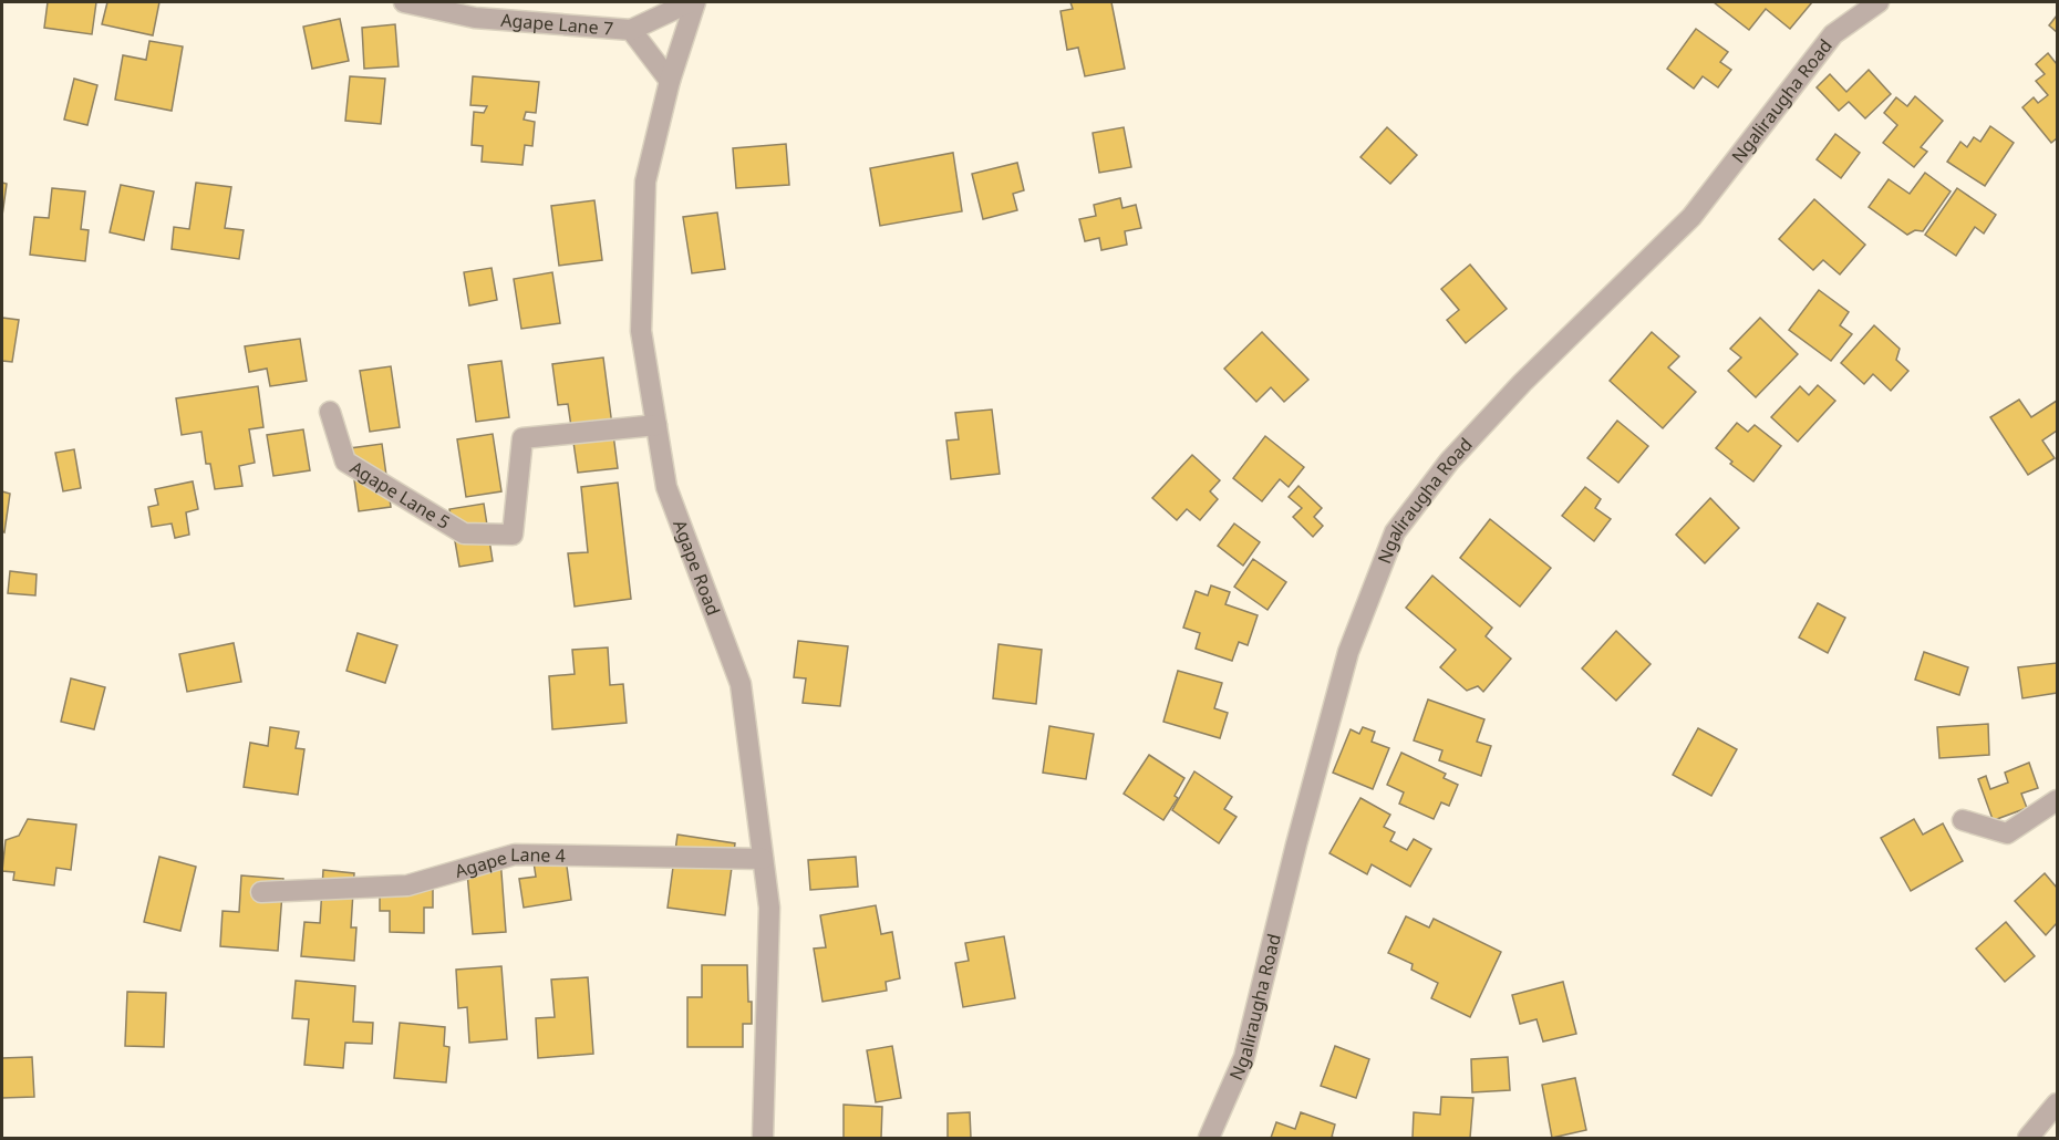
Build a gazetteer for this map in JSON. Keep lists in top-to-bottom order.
{
  "streets": {
    "street": [
      "Agape Lane 7",
      "Ngaliraugha Road",
      "Agape Lane 5",
      "Agape Road",
      "Agape Lane 4"
    ]
  },
  "crossings": [
    ["Agape Lane 7", "Agape Road"],
    ["Agape Lane 5", "Agape Road"],
    ["Agape Road", "Agape Lane 4"]
  ]
}
